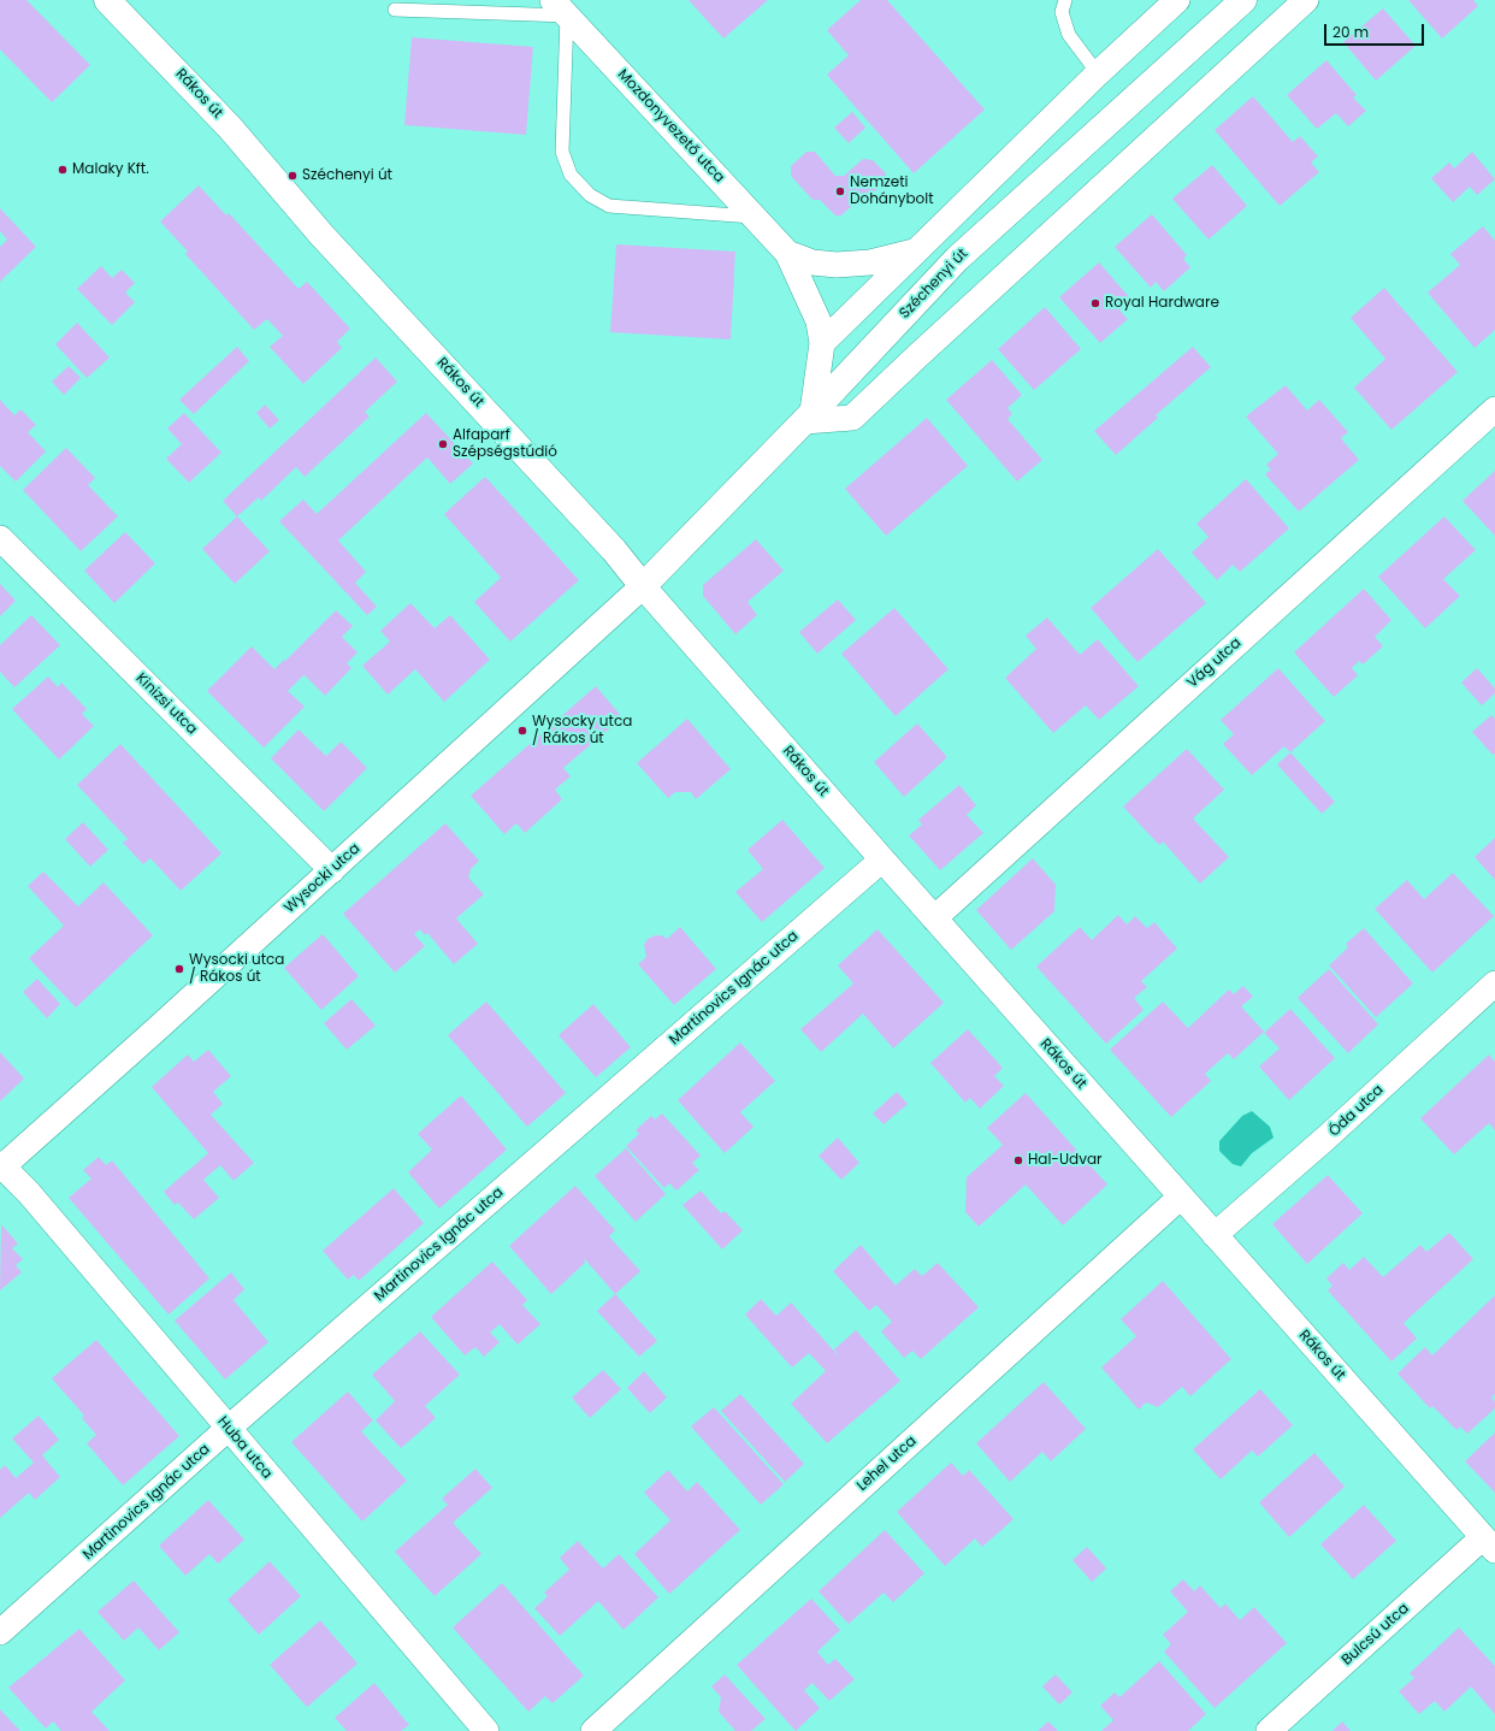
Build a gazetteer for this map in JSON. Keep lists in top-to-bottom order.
{
  "streets": {
    "street": [
      "Rákos út",
      "Mozdonyvezető utca",
      "Széchenyi út",
      "Vág utca",
      "Kinizsi utca",
      "Wysocki utca",
      "Martinovics Ignác utca",
      "Óda utca",
      "Huba utca",
      "Lehel utca",
      "Bulcsú utca"
    ]
  },
  "crossings": [
    ["Rákos út", "Széchenyi út"],
    ["Rákos út", "Vág utca"],
    ["Rákos út", "Wysocki utca"],
    ["Rákos út", "Martinovics Ignác utca"],
    ["Rákos út", "Óda utca"],
    ["Rákos út", "Lehel utca"],
    ["Rákos út", "Bulcsú utca"],
    ["Mozdonyvezető utca", "Széchenyi út"],
    ["Széchenyi út", "Wysocki utca"],
    ["Kinizsi utca", "Wysocki utca"],
    ["Wysocki utca", "Huba utca"],
    ["Martinovics Ignác utca", "Huba utca"]
  ],
  "places": [
    "Malaky Kft.",
    "Széchenyi út",
    "Nemzeti Dohánybolt",
    "Royal Hardware",
    "Alfaparf Szépségstúdió",
    "Wysocky utca / Rákos út",
    "Wysocki utca / Rákos út",
    "Hal-Udvar"
  ],
  "scale_bar": "20 m"
}
